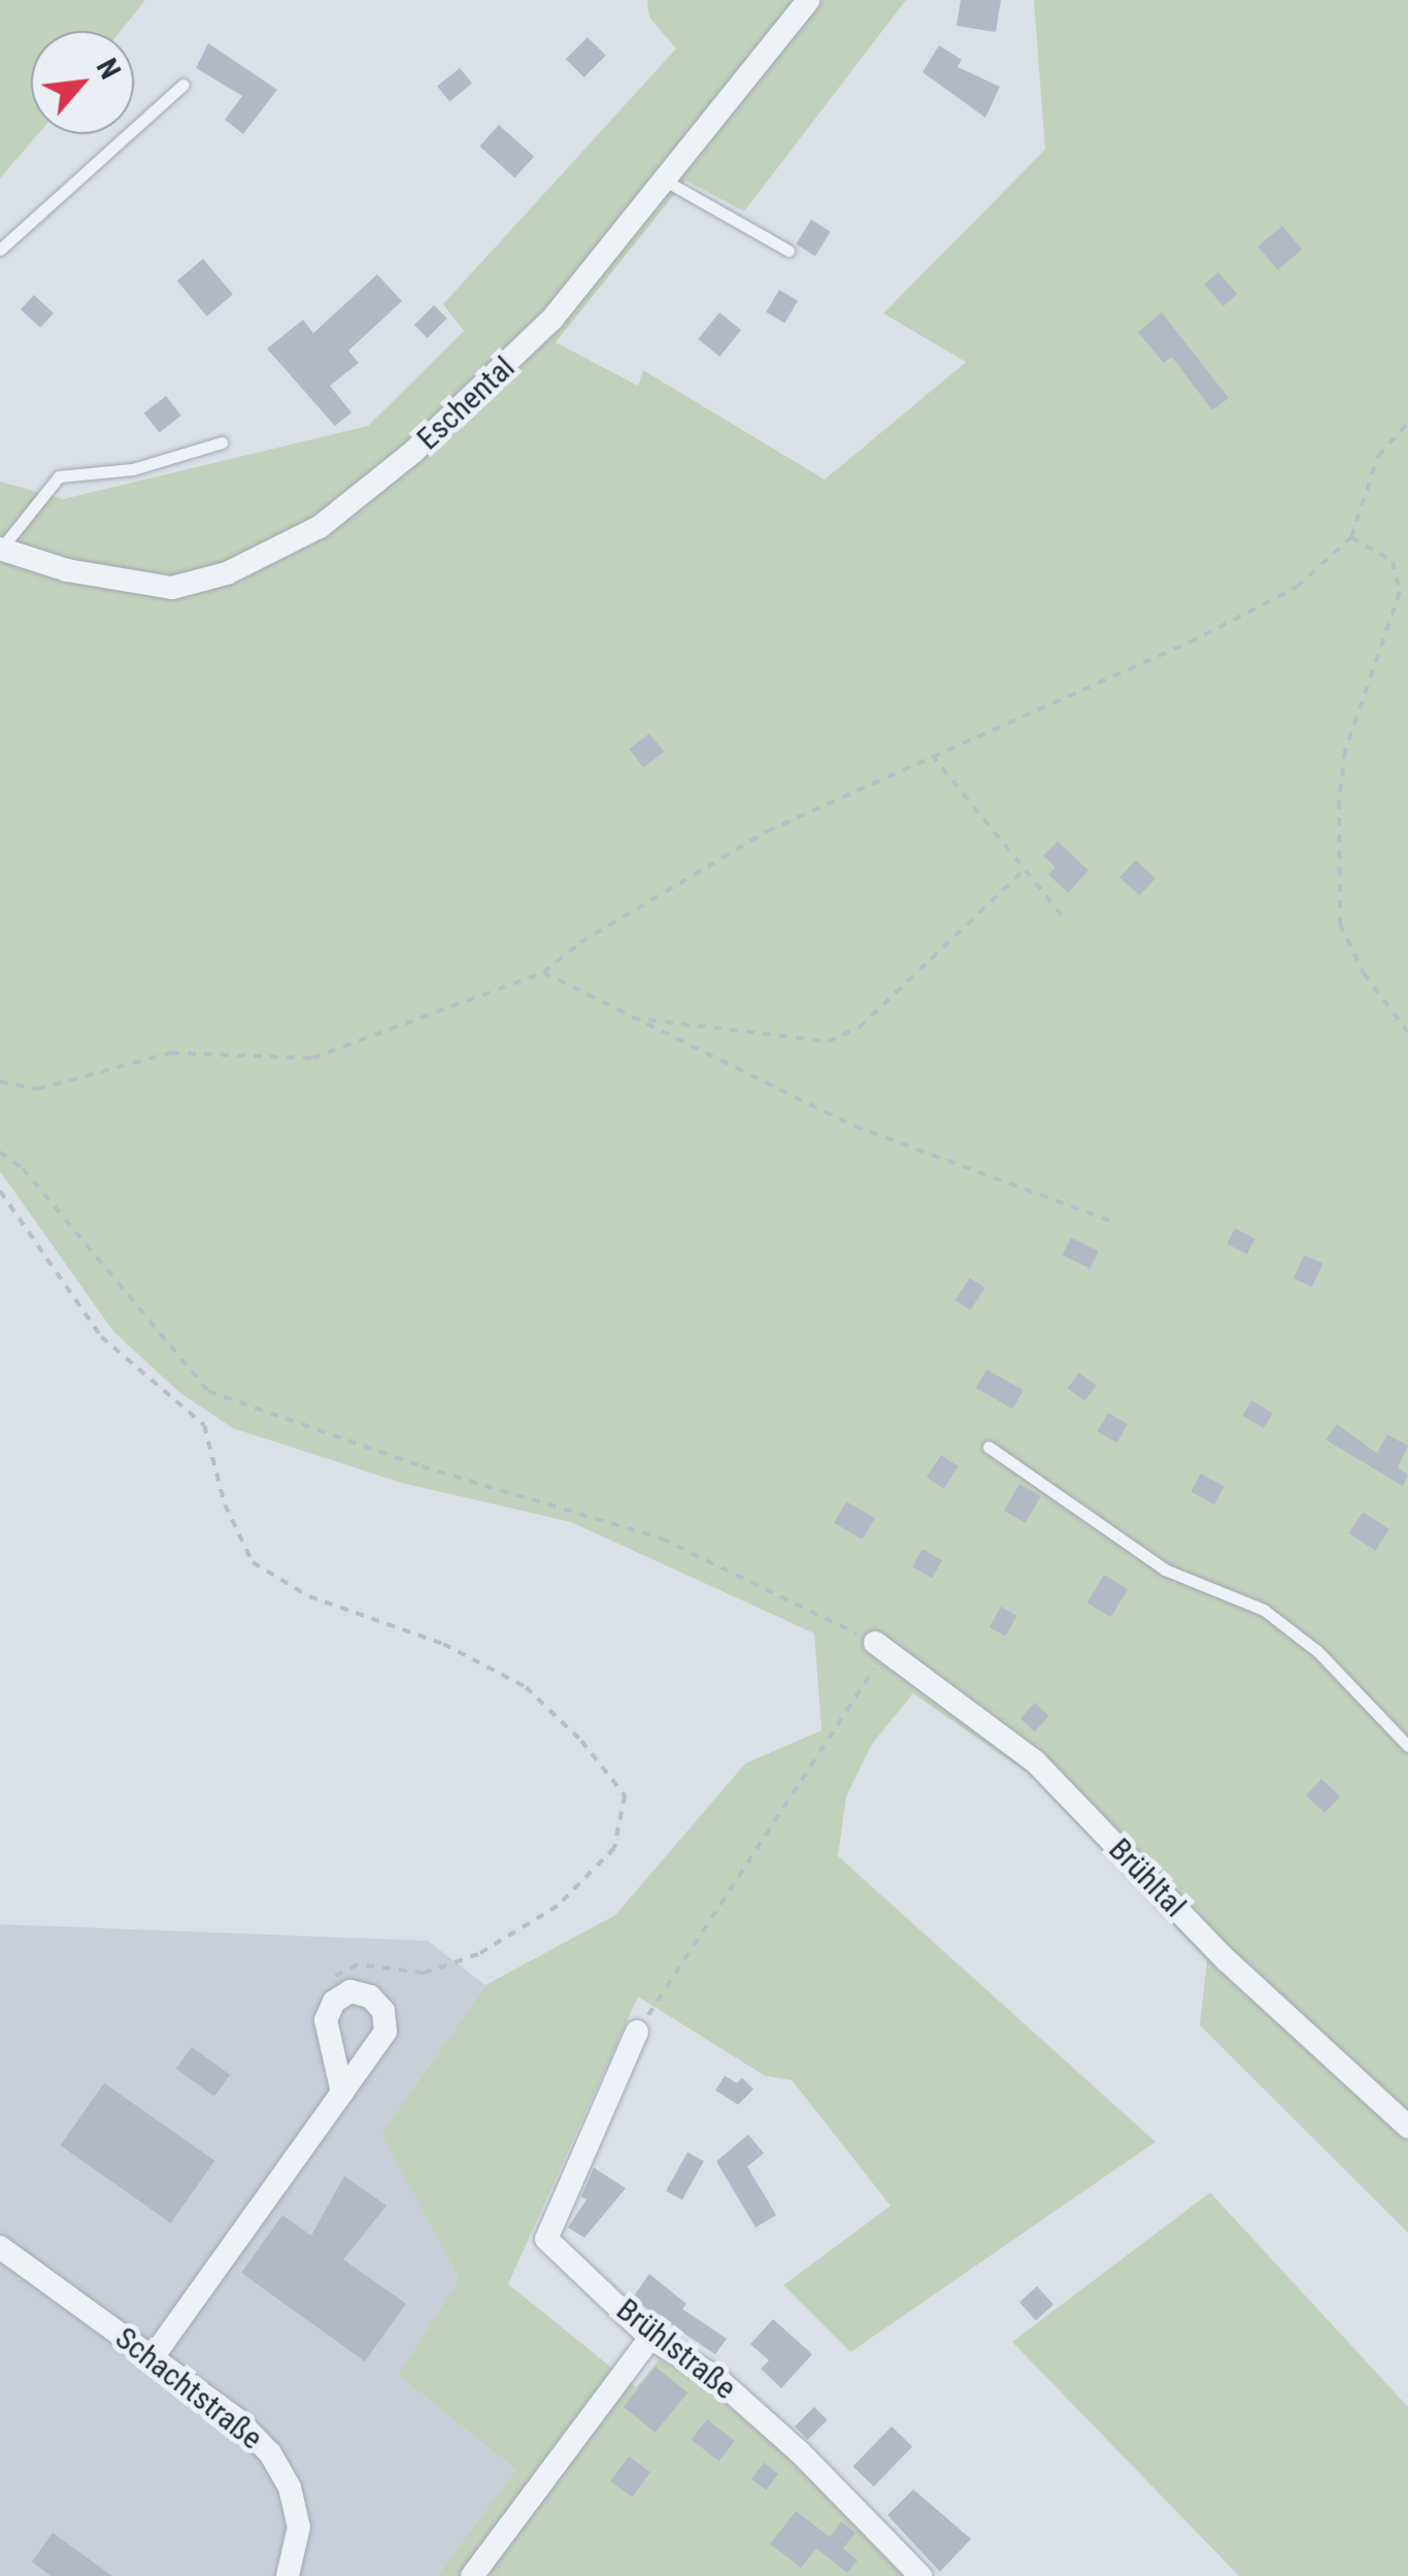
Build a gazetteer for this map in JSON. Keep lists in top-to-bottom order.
{
  "streets": {
    "street": [
      "Eschental",
      "Brühltal",
      "Brühlstraße",
      "Schachtstraße"
    ]
  },
  "north": "top right"
}
